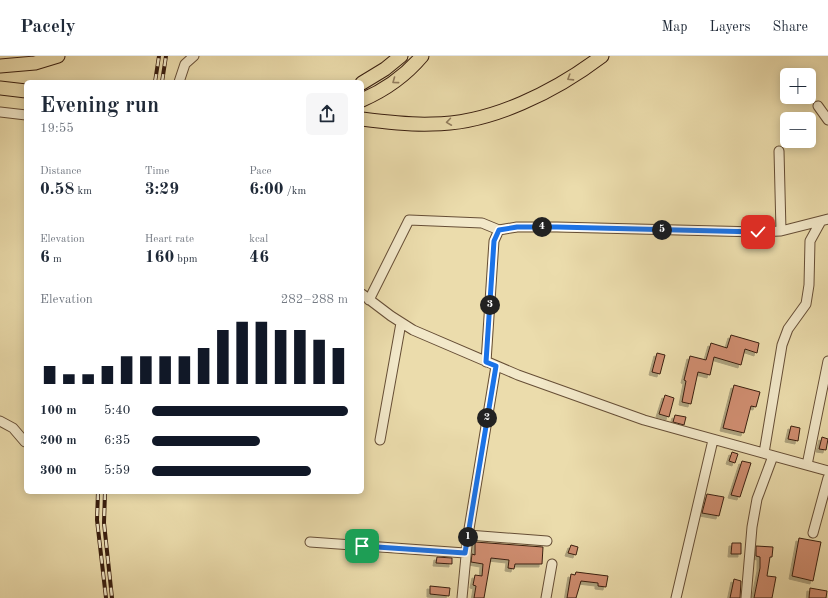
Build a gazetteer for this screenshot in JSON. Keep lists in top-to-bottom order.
{
  "page": {
    "header": "Pacely",
    "nav": ["Map", "Layers", "Share"],
    "map_buttons": ["+", "−"],
    "heading": ["Evening run", "19:55"],
    "stats": [
      ["Distance", "0.58 km"],
      ["Time", "3:29"],
      ["Pace", "6:00 /km"],
      ["Elevation", "6 m"],
      ["Heart rate", "160 bpm"],
      ["kcal", "46"]
    ],
    "pins": [
      "4",
      "5",
      "3",
      "2",
      "1"
    ],
    "chart": ["Elevation", "282–288 m"],
    "list": [
      {
        "name": "100 m",
        "note": "5:40"
      },
      {
        "name": "200 m",
        "note": "6:35"
      },
      {
        "name": "300 m",
        "note": "5:59"
      }
    ]
  }
}
